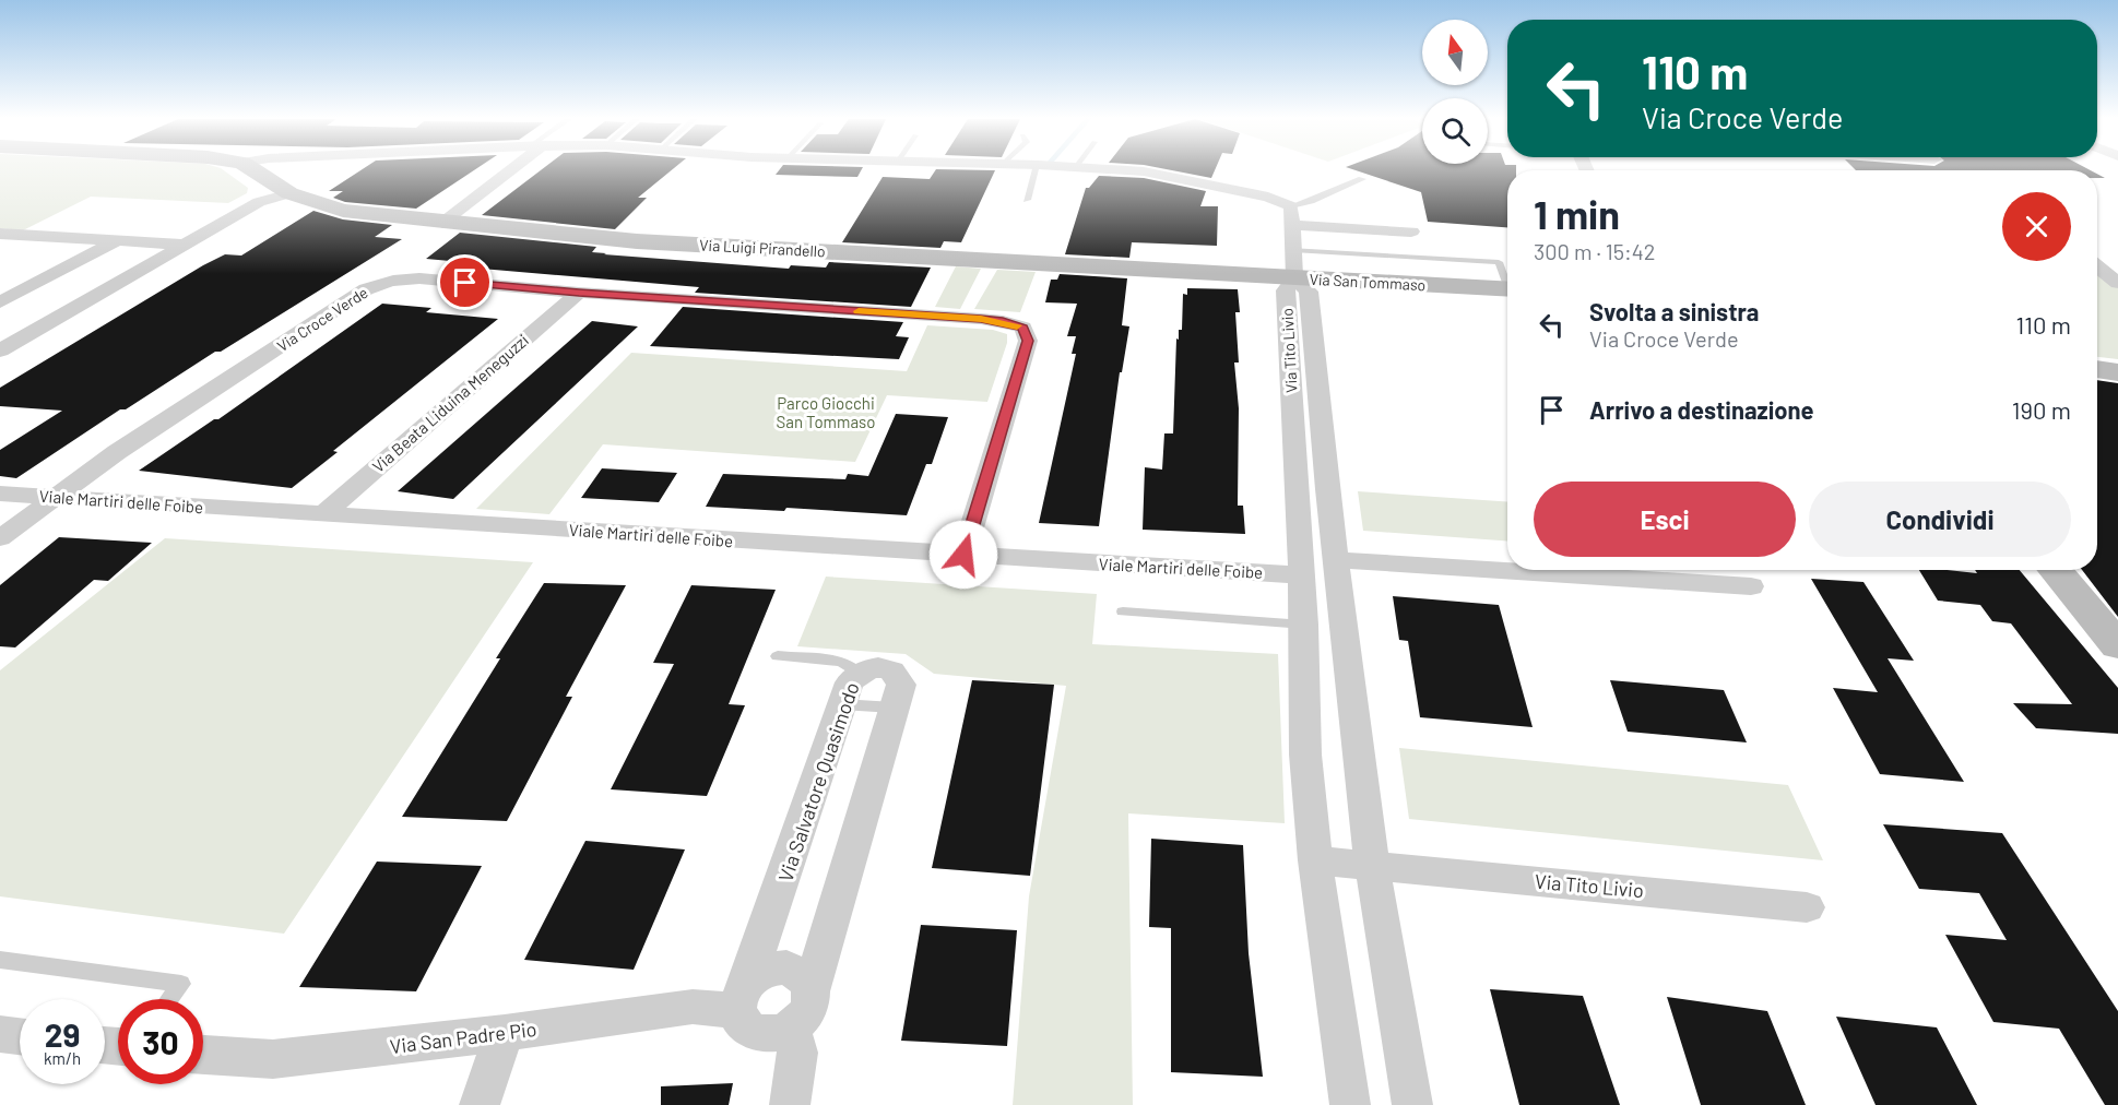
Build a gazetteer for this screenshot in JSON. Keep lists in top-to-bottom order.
{
  "streets": {
    "street": [
      "Via Luigi Pirandello",
      "Via San Tommaso",
      "Via Croce Verde",
      "Via Tito Livio",
      "Via Beata Liduina Meneguzzi",
      "Viale Martiri delle Foibe",
      "Via Salvatore Quasimodo",
      "Via San Padre Pio"
    ]
  },
  "crossings": [
    ["Via Luigi Pirandello", "Via San Tommaso"],
    ["Via Luigi Pirandello", "Via Tito Livio"],
    ["Via San Tommaso", "Via Tito Livio"],
    ["Via Croce Verde", "Via Beata Liduina Meneguzzi"],
    ["Via Croce Verde", "Viale Martiri delle Foibe"],
    ["Via Tito Livio", "Viale Martiri delle Foibe"],
    ["Via Beata Liduina Meneguzzi", "Viale Martiri delle Foibe"],
    ["Via Salvatore Quasimodo", "Via San Padre Pio"]
  ],
  "parks": ["Parco Giocchi San Tommaso"],
  "north": "top",
  "page": {
    "turn": ["110 m", "Via Croce Verde"],
    "heading": ["1 min", "300 m · 15:42"],
    "list": [
      {
        "name": "Svolta a sinistra",
        "note": "Via Croce Verde",
        "value": "110 m"
      },
      {
        "name": "Arrivo a destinazione",
        "value": "190 m"
      }
    ],
    "buttons": ["Esci", "Condividi"],
    "speed": "29 km/h",
    "limit": "30"
  }
}
